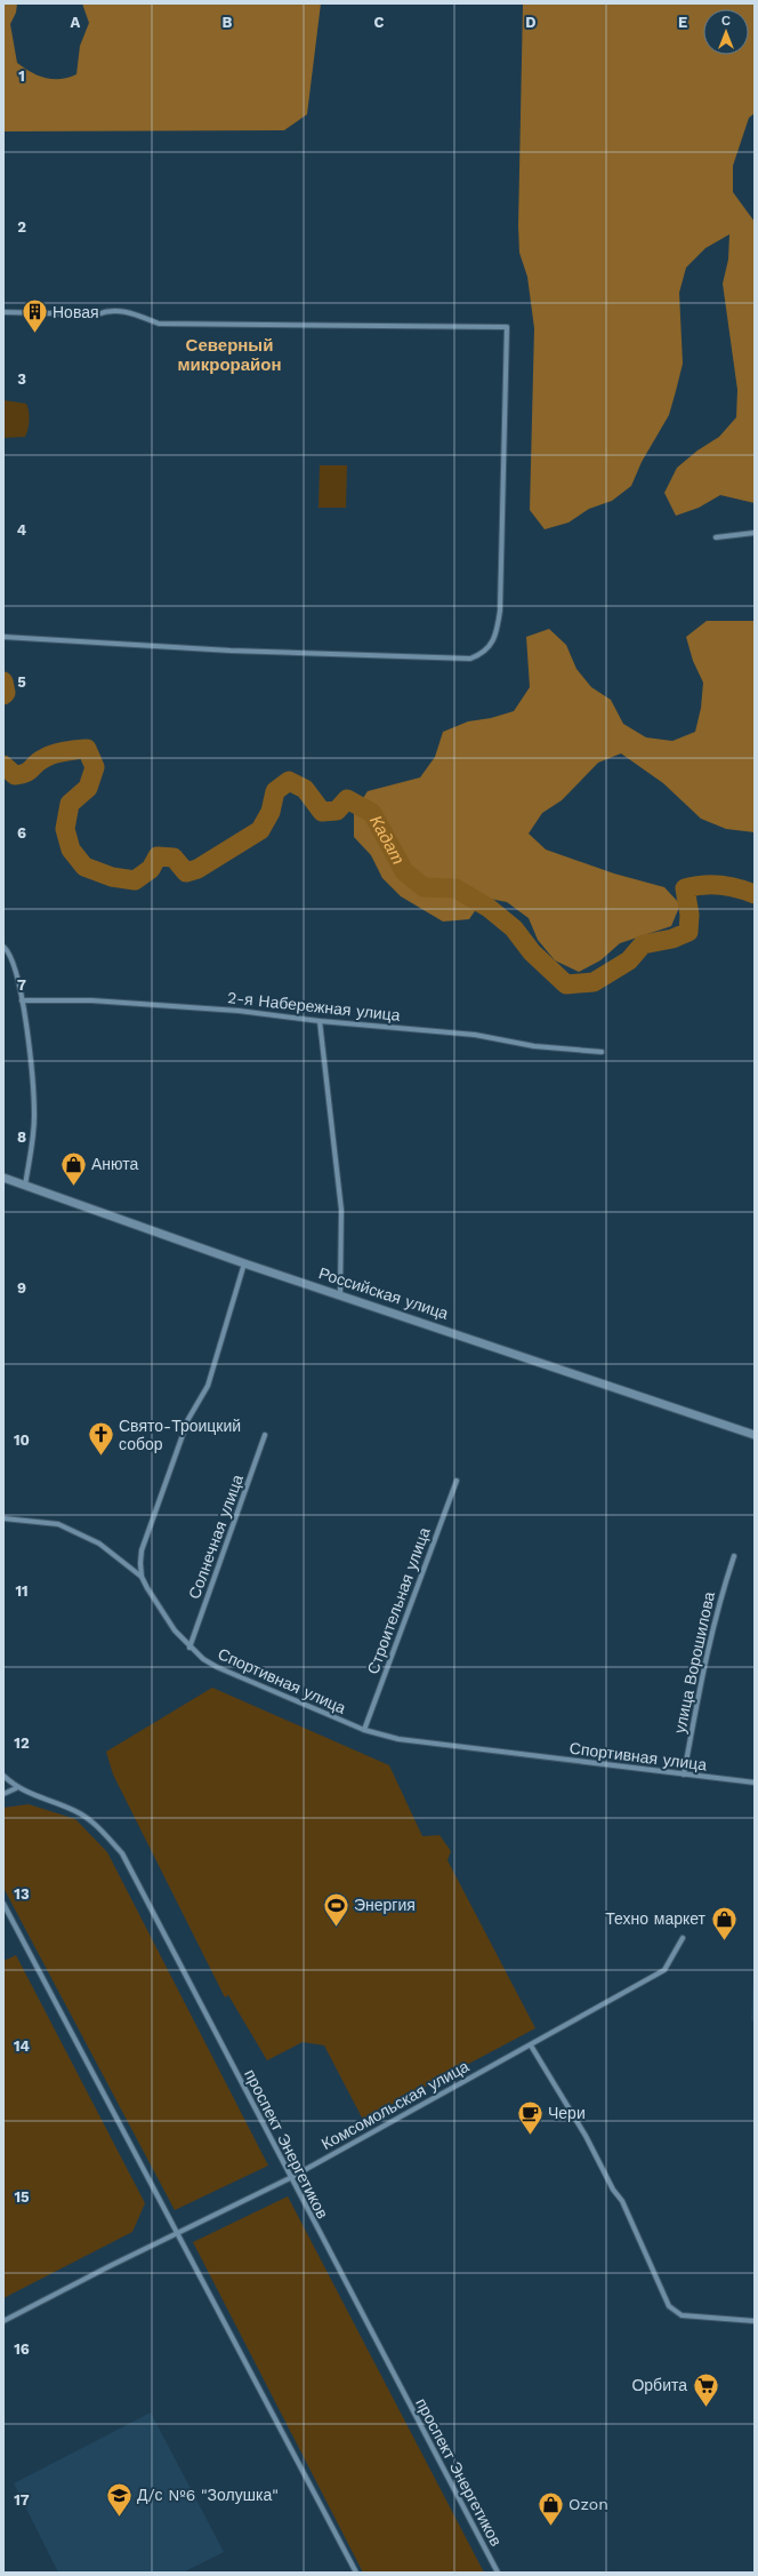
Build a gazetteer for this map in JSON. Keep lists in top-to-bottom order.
{
  "streets": {
    "street": [
      "2-я Набережная улица",
      "Российская улица",
      "Солнечная улица",
      "Строительная улица",
      "улица Ворошилова",
      "Спортивная улица",
      "Комсомольская улица",
      "проспект Энергетиков"
    ]
  },
  "crossings": [
    ["Солнечная улица", "Спортивная улица"],
    ["Строительная улица", "Спортивная улица"],
    ["улица Ворошилова", "Спортивная улица"],
    ["Комсомольская улица", "проспект Энергетиков"]
  ],
  "districts": ["Северный микрорайон"],
  "water": ["Кадат"],
  "places": {
    "building": ["Новая"],
    "shop": ["Анюта", "Техно маркет", "Ozon"],
    "church": ["Свято-Троицкий собор"],
    "sports": ["Энергия"],
    "cafe": ["Чери"],
    "supermarket": ["Орбита"],
    "school or university": ["Д/с №6 \"Золушка\""]
  },
  "north": "top",
  "grid": {
    "columns": [
      "A",
      "B",
      "C",
      "D",
      "E"
    ],
    "rows": [
      "1",
      "2",
      "3",
      "4",
      "5",
      "6",
      "7",
      "8",
      "9",
      "10",
      "11",
      "12",
      "13",
      "14",
      "15",
      "16",
      "17"
    ]
  }
}
